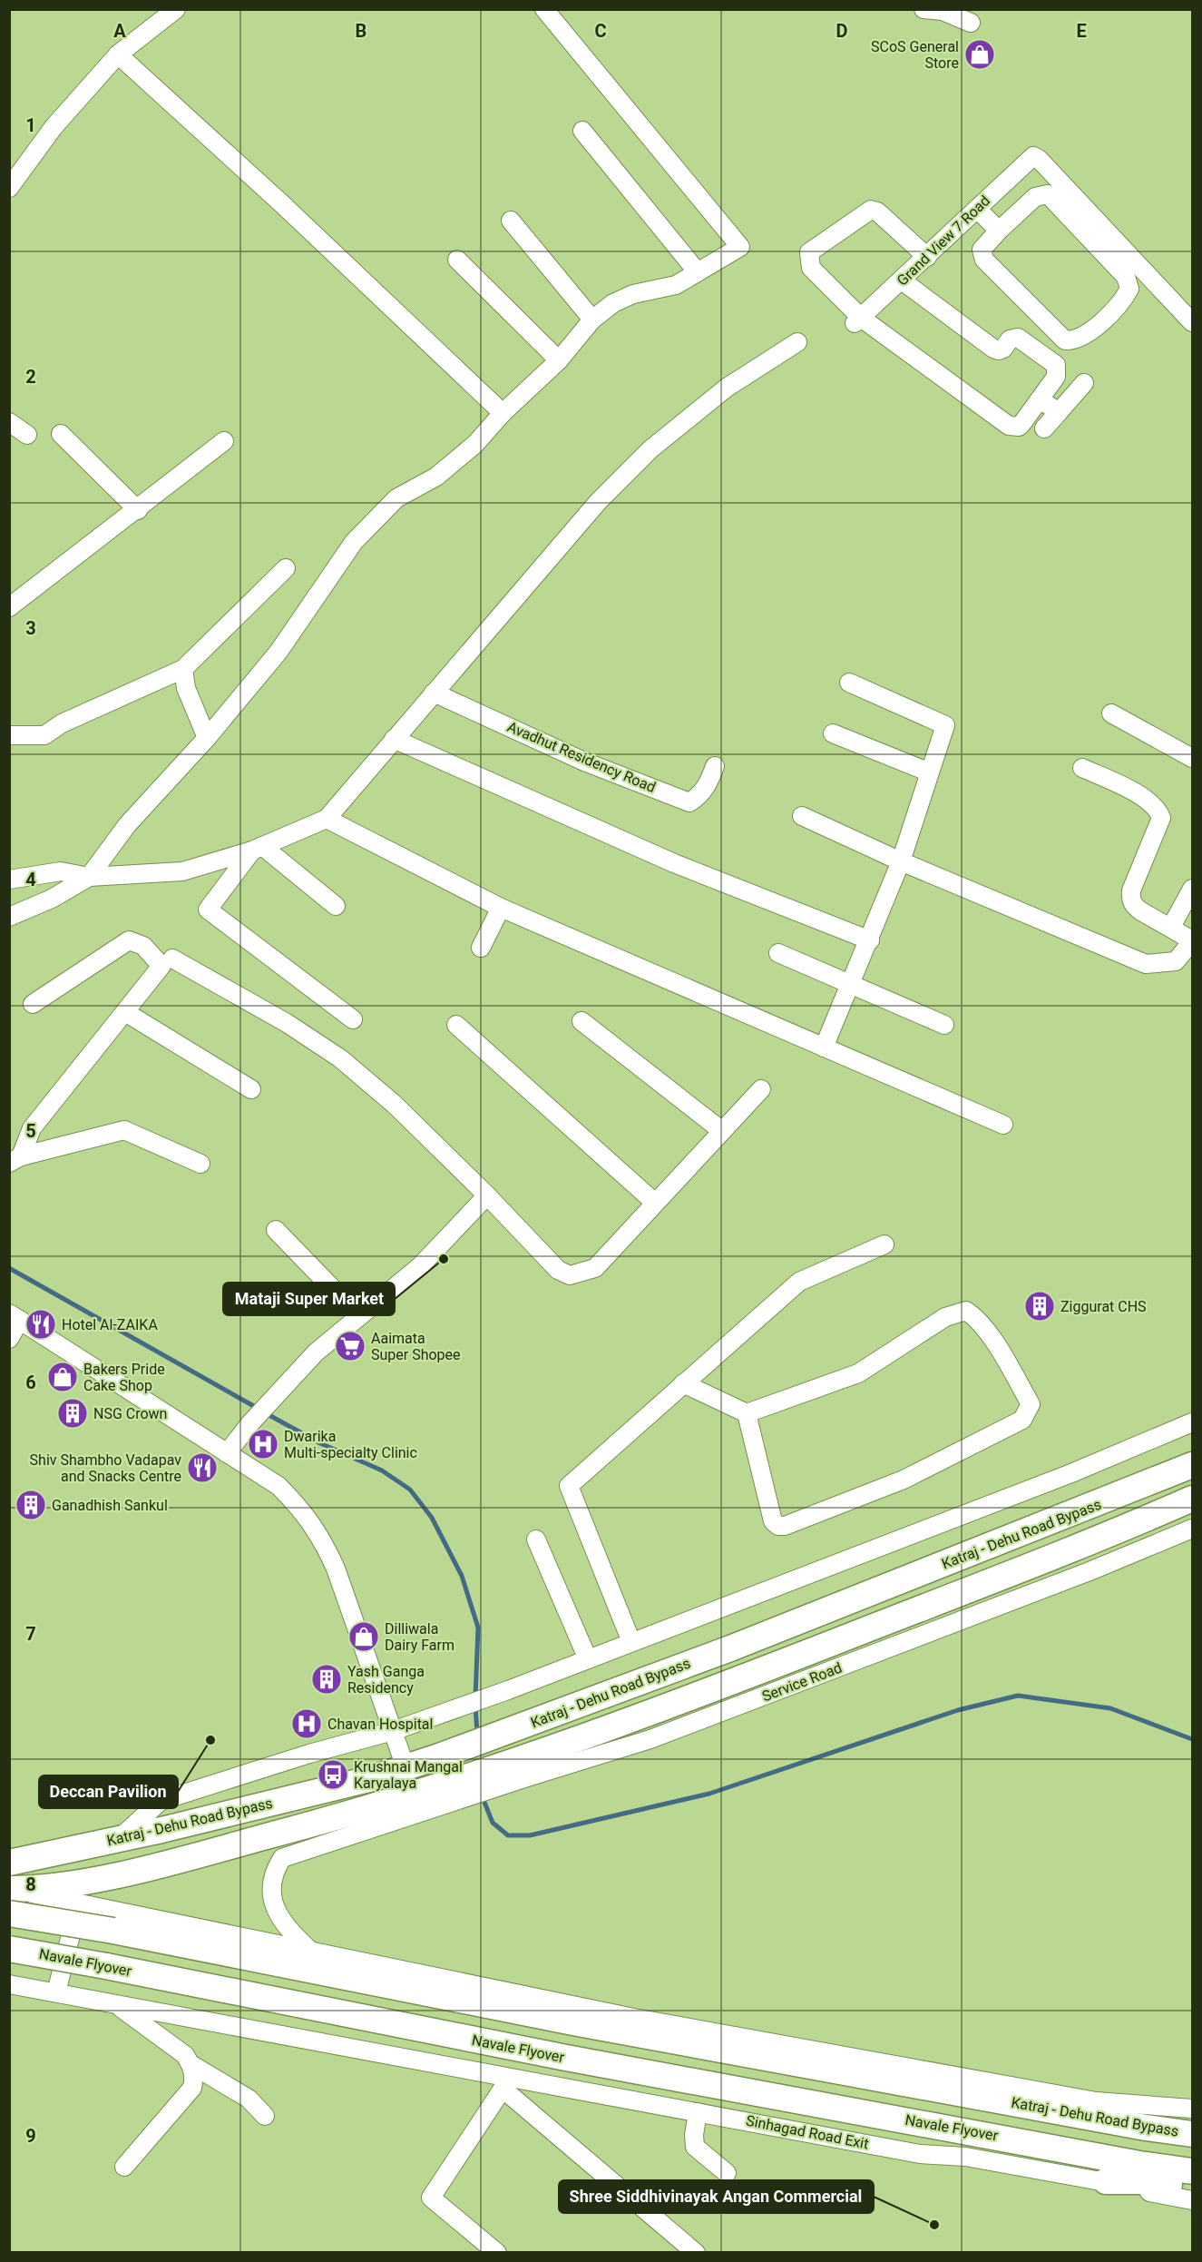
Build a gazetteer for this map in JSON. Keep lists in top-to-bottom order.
{
  "streets": {
    "highway": ["Katraj - Dehu Road Bypass", "Navale Flyover"],
    "street": [
      "Grand View 7 Road",
      "Avadhut Residency Road",
      "Service Road",
      "Sinhagad Road Exit"
    ]
  },
  "crossings": [
    ["Katraj - Dehu Road Bypass", "Service Road"]
  ],
  "places": {
    "shop": ["SCoS General Store", "Bakers Pride Cake Shop", "Dilliwala Dairy Farm"],
    "other": ["Mataji Super Market", "Deccan Pavilion", "Shree Siddhivinayak Angan Commercial"],
    "building": [
      "Ziggurat CHS",
      "NSG Crown",
      "Ganadhish Sankul",
      "Yash Ganga Residency"
    ],
    "restaurant": ["Hotel Al-ZAIKA", "Shiv Shambho Vadapav and Snacks Centre"],
    "supermarket": ["Aaimata Super Shopee"],
    "hospital": ["Dwarika Multi-specialty Clinic", "Chavan Hospital"],
    "bus stop": ["Krushnai Mangal Karyalaya"]
  },
  "grid": {
    "columns": [
      "A",
      "B",
      "C",
      "D",
      "E"
    ],
    "rows": [
      "1",
      "2",
      "3",
      "4",
      "5",
      "6",
      "7",
      "8",
      "9"
    ]
  }
}
